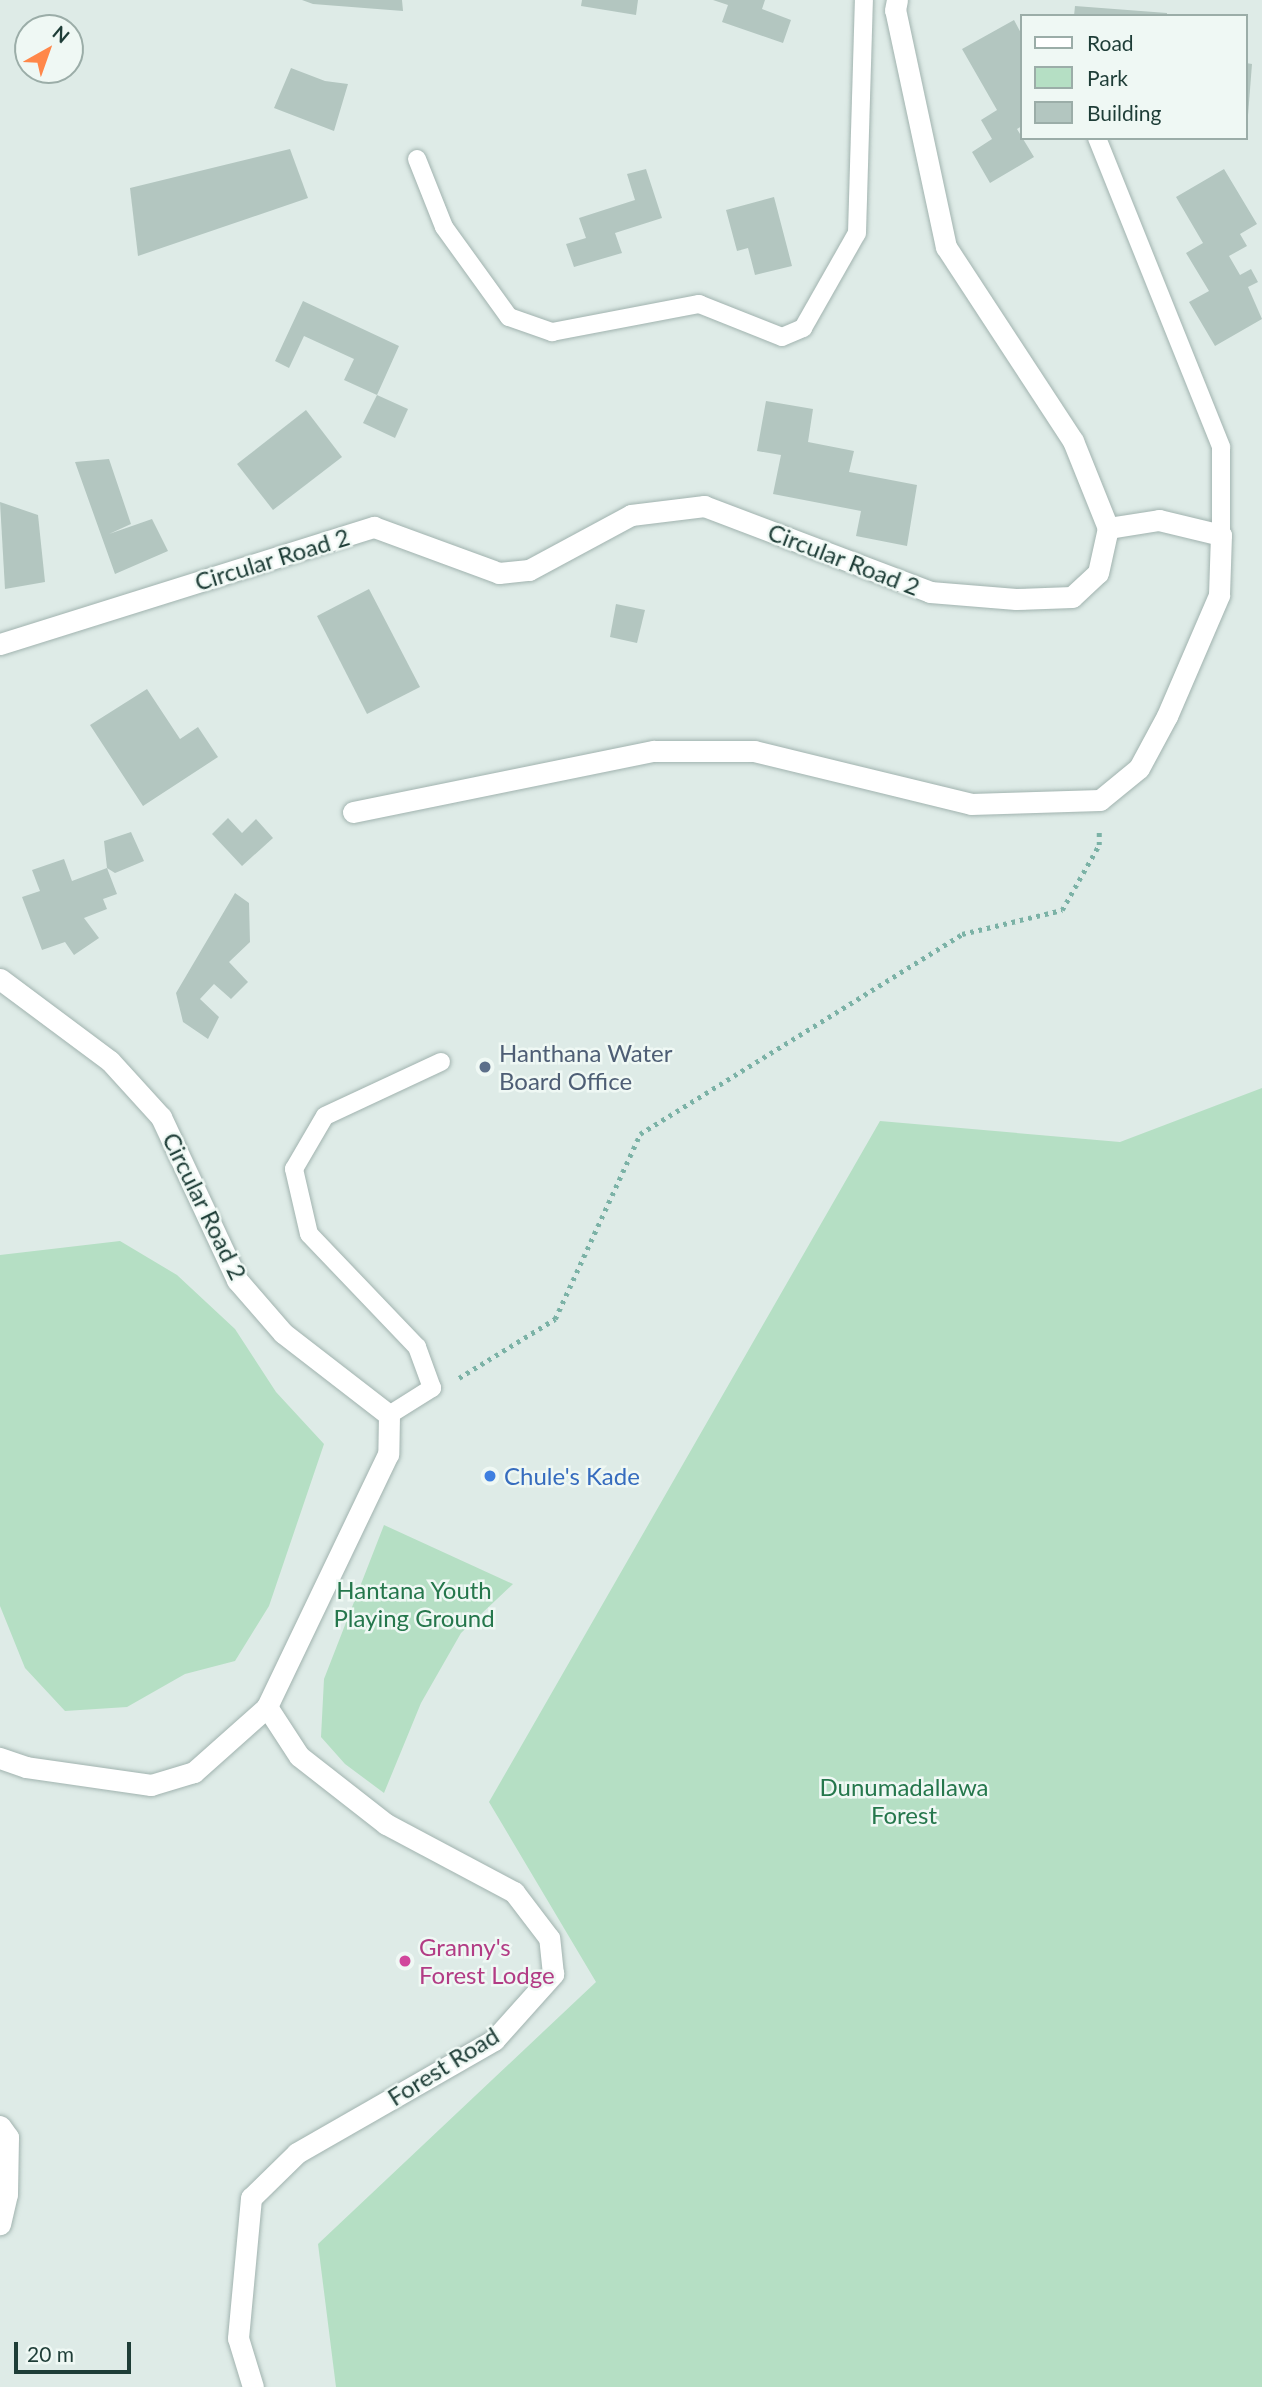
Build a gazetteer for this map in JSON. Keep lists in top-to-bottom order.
{
  "streets": {
    "street": ["Circular Road 2", "Forest Road"]
  },
  "parks": ["Hantana Youth Playing Ground", "Dunumadallawa Forest"],
  "places": ["Hanthana Water Board Office", "Chule's Kade", "Granny's Forest Lodge"],
  "legend": ["Road", "Park", "Building"],
  "scale_bar": "20 m",
  "north": "top right"
}
